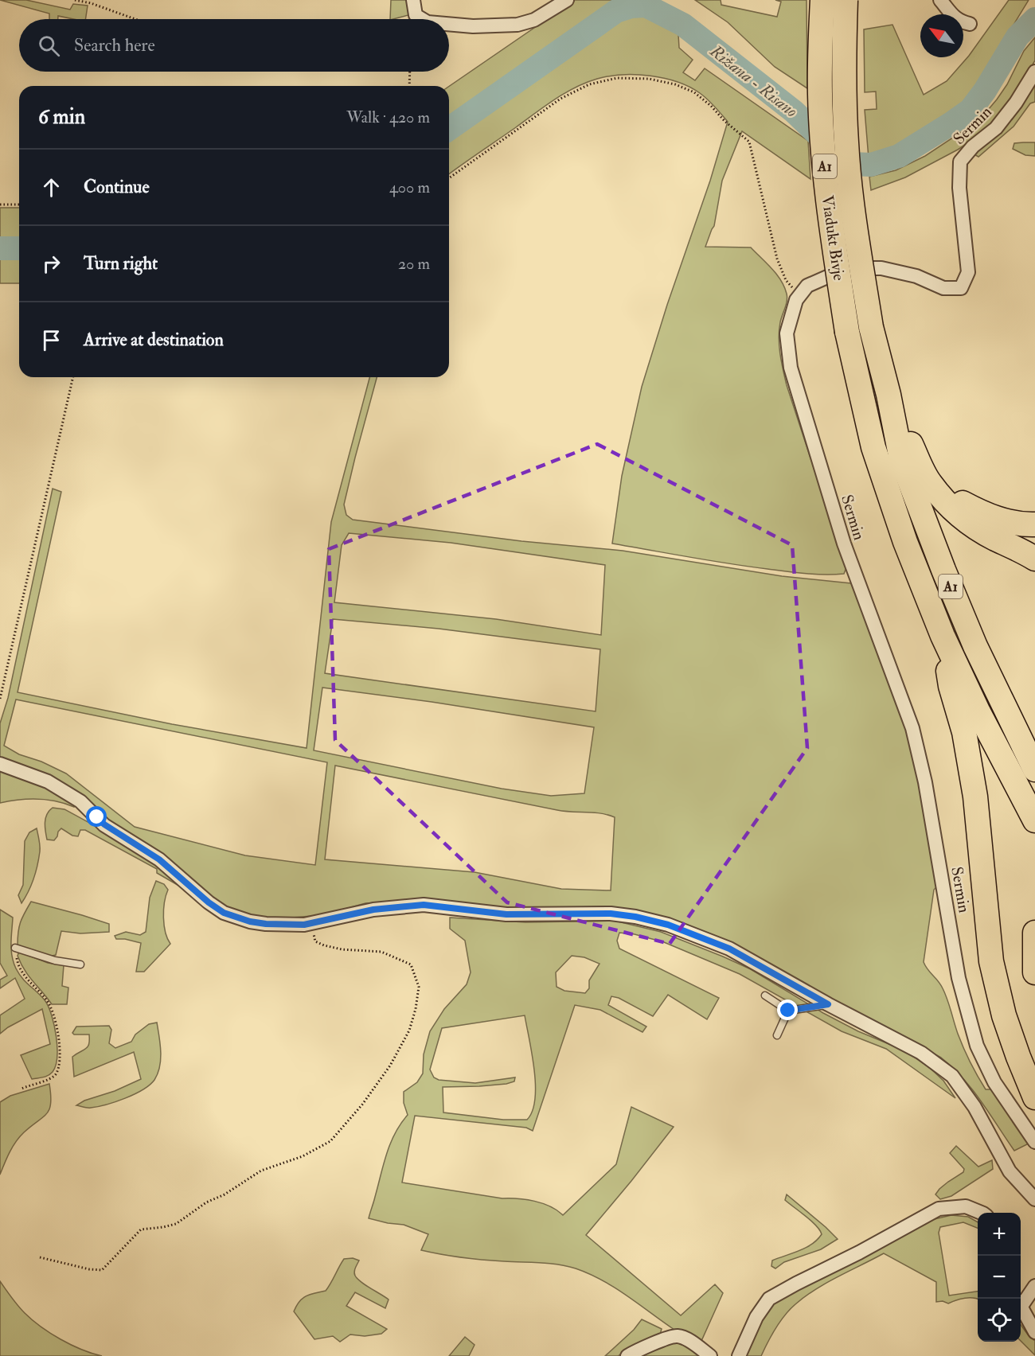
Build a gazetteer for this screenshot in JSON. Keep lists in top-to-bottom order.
{
  "streets": {
    "highway": ["A1", "Viadukt Bivje"],
    "street": ["Sermin"]
  },
  "crossings": [
    ["A1", "Viadukt Bivje"]
  ],
  "water": ["Rižana - Risano"],
  "north": "top left",
  "page": {
    "search": "Search here",
    "heading": ["6 min", "Walk · 420 m"],
    "list": [
      ["Continue", "400 m"],
      ["Turn right", "20 m"],
      "Arrive at destination"
    ],
    "map_buttons": ["+", "−"]
  }
}
